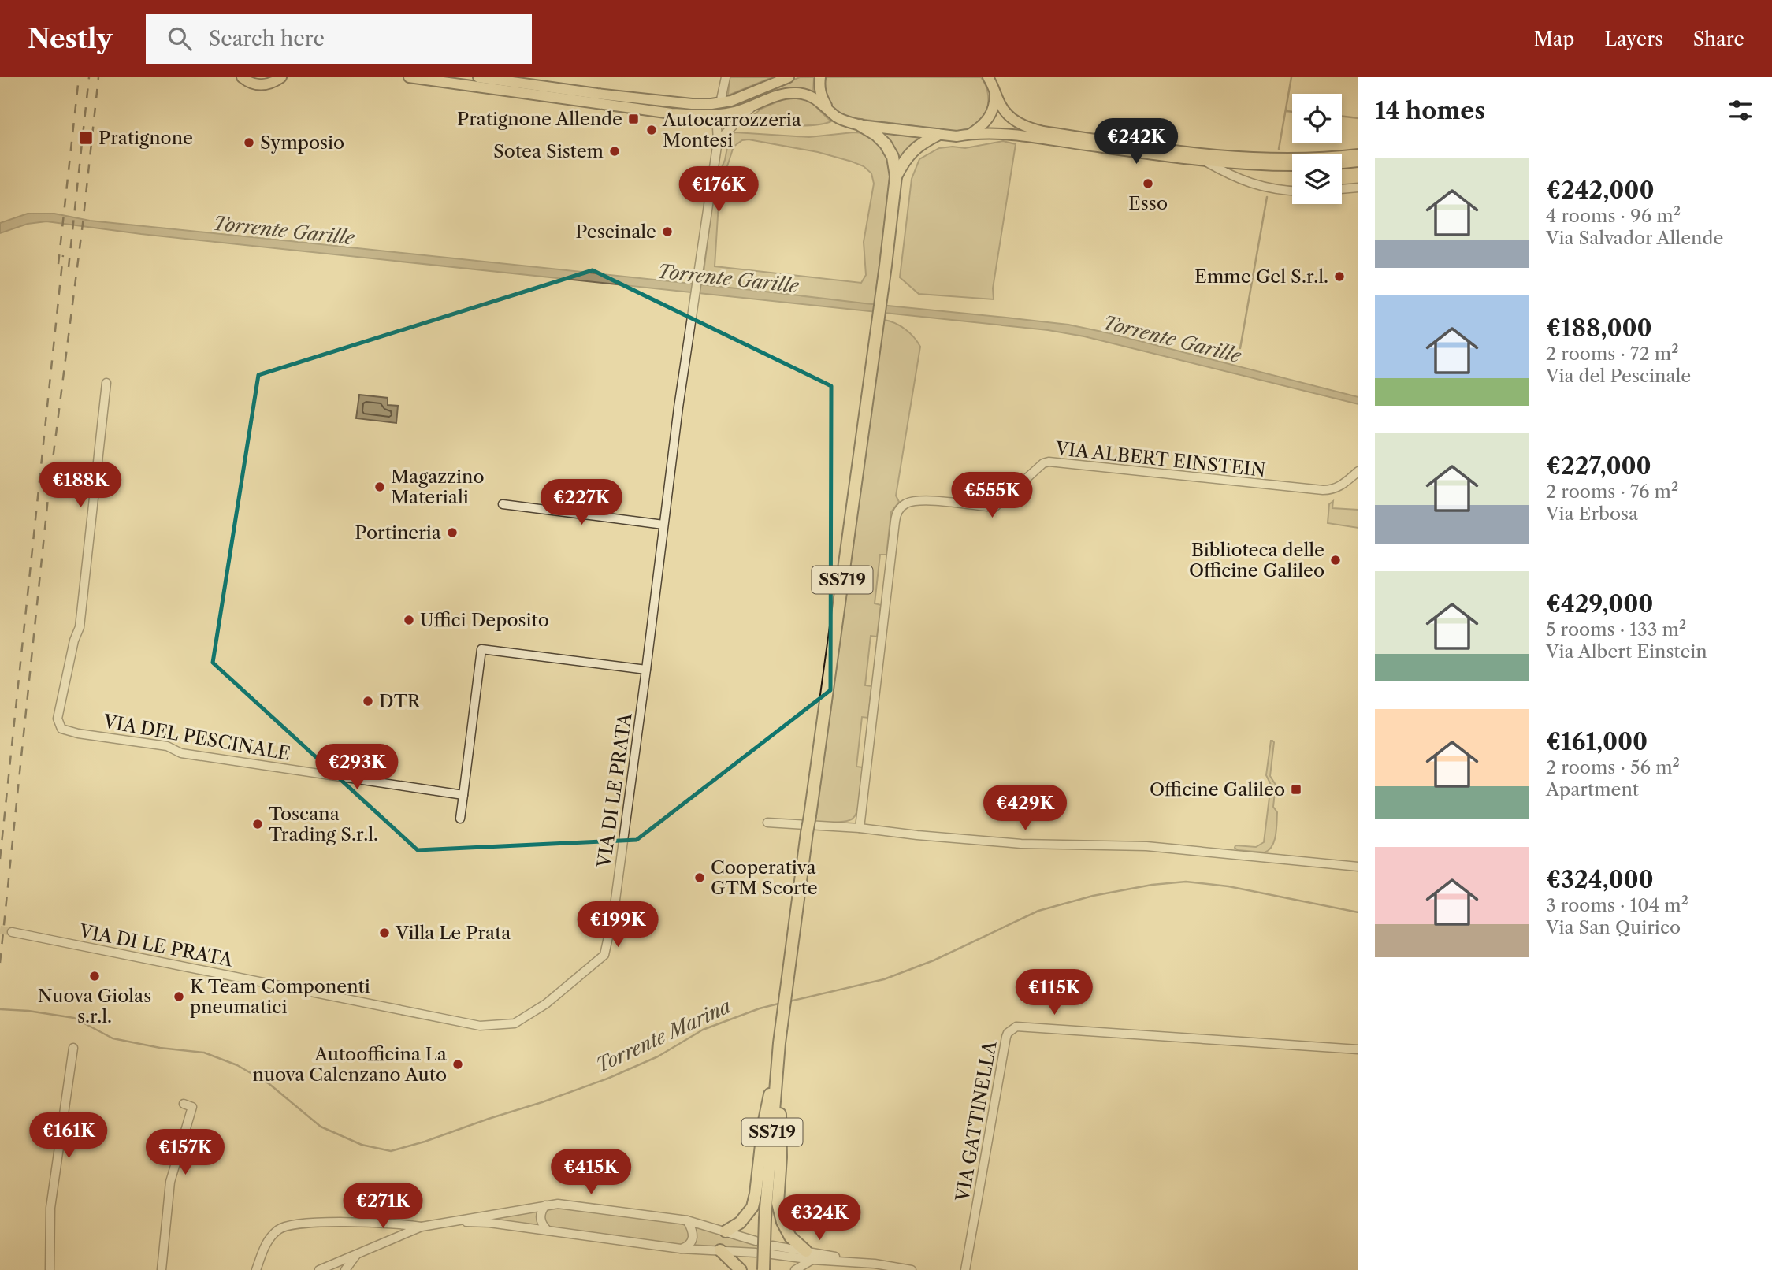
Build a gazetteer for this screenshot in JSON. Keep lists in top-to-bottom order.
{
  "streets": {
    "highway": ["SS719"],
    "street": [
      "VIA ALBERT EINSTEIN",
      "VIA DEL PESCINALE",
      "VIA DI LE PRATA",
      "VIA GATTINELLA"
    ]
  },
  "water": ["Torrente Garille", "Torrente Marina"],
  "places": {
    "transit": ["Pratignone Allende", "Pratignone", "Officine Galileo"],
    "other": [
      "Autocarrozzeria Montesi",
      "Symposio",
      "Sotea Sistem",
      "Esso",
      "Pescinale",
      "Emme Gel S.r.l.",
      "Magazzino Materiali",
      "Portineria",
      "Biblioteca delle Officine Galileo",
      "Uffici Deposito",
      "DTR",
      "Toscana Trading S.r.l.",
      "Cooperativa GTM Scorte",
      "Villa Le Prata",
      "Nuova Giolas s.r.l.",
      "K Team Componenti pneumatici",
      "Autoofficina La nuova Calenzano Auto"
    ]
  },
  "page": {
    "header": "Nestly",
    "search": "Search here",
    "nav": ["Map", "Layers", "Share"],
    "heading": "14 homes",
    "price": [
      "€242K",
      "€176K",
      "€188K",
      "€555K",
      "€227K",
      "€293K",
      "€429K",
      "€199K",
      "€115K",
      "€161K",
      "€157K",
      "€415K",
      "€271K",
      "€324K"
    ],
    "list": [
      {
        "name": "€242,000",
        "note": "4 rooms · 96 m² · Via Salvador Allende"
      },
      {
        "name": "€188,000",
        "note": "2 rooms · 72 m² · Via del Pescinale"
      },
      {
        "name": "€227,000",
        "note": "2 rooms · 76 m² · Via Erbosa"
      },
      {
        "name": "€429,000",
        "note": "5 rooms · 133 m² · Via Albert Einstein"
      },
      {
        "name": "€161,000",
        "note": "2 rooms · 56 m² · Apartment"
      },
      {
        "name": "€324,000",
        "note": "3 rooms · 104 m² · Via San Quirico"
      }
    ]
  }
}
